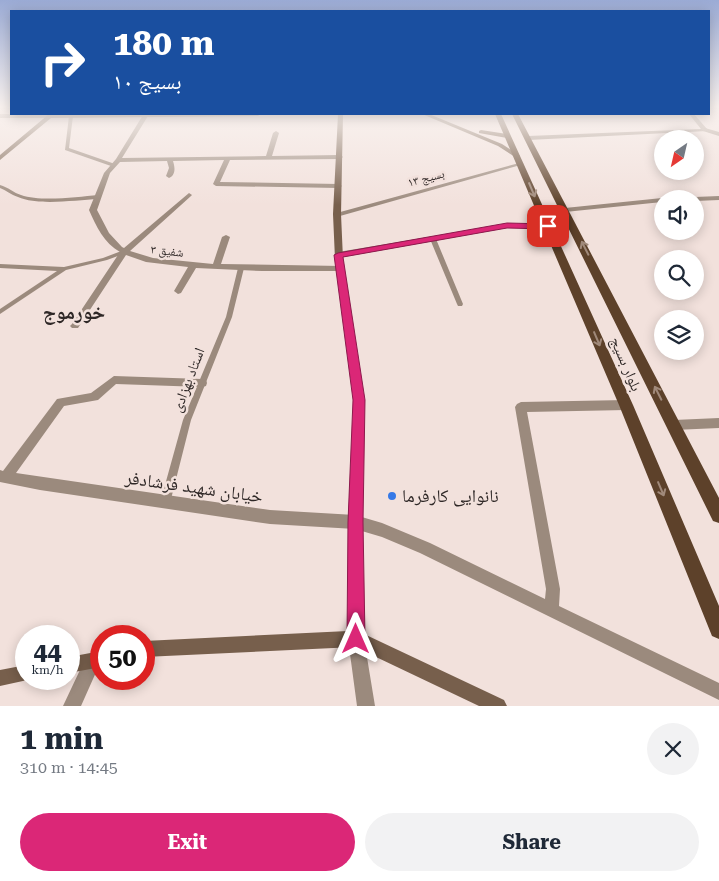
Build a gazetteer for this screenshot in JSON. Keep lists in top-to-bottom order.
{
  "streets": {
    "main road": ["بلوار بسیج"],
    "street": ["بسیج ۱۳", "شفیق ۳", "خیابان شهید فرشادفر"],
    "lane": ["استاد بهزادی"]
  },
  "crossings": [
    ["بسیج ۱۳", "بلوار بسیج"],
    ["شفیق ۳", "استاد بهزادی"],
    ["استاد بهزادی", "خیابان شهید فرشادفر"]
  ],
  "districts": ["خورموج"],
  "places": ["نانوایی کارفرما"],
  "north": "bottom left",
  "page": {
    "turn": ["180 m", "بسیج ۱۰"],
    "speed": "44 km/h",
    "limit": "50",
    "heading": ["1 min", "310 m · 14:45"],
    "buttons": ["Exit", "Share"]
  }
}
